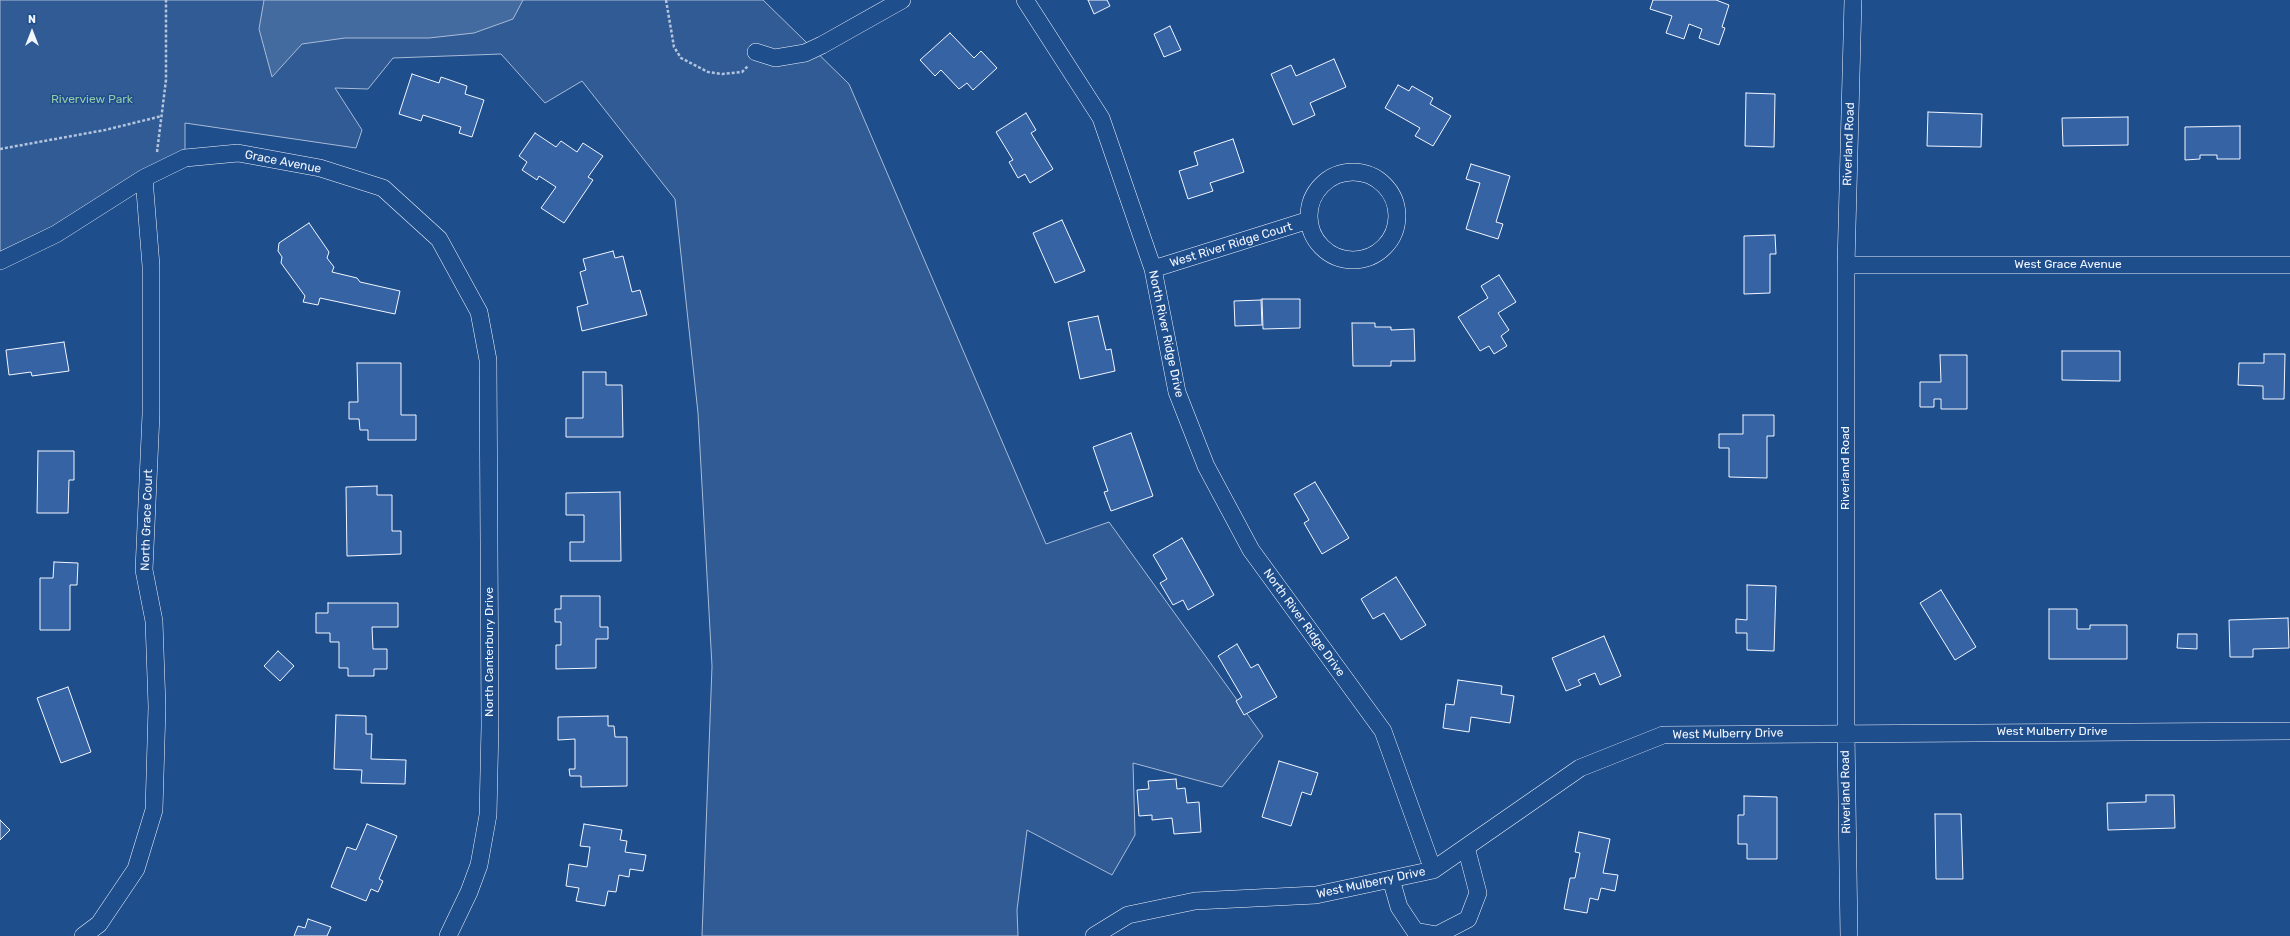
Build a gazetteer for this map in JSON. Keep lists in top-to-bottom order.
{
  "streets": {
    "street": [
      "Riverland Road",
      "Grace Avenue",
      "West River Ridge Court",
      "West Grace Avenue",
      "North River Ridge Drive",
      "North Grace Court",
      "North Canterbury Drive",
      "West Mulberry Drive"
    ]
  },
  "crossings": [
    ["Riverland Road", "West Grace Avenue"],
    ["Riverland Road", "West Mulberry Drive"],
    ["Grace Avenue", "North Grace Court"],
    ["Grace Avenue", "North Canterbury Drive"],
    ["West River Ridge Court", "North River Ridge Drive"],
    ["North River Ridge Drive", "West Mulberry Drive"]
  ],
  "parks": ["Riverview Park"],
  "north": "top"
}
